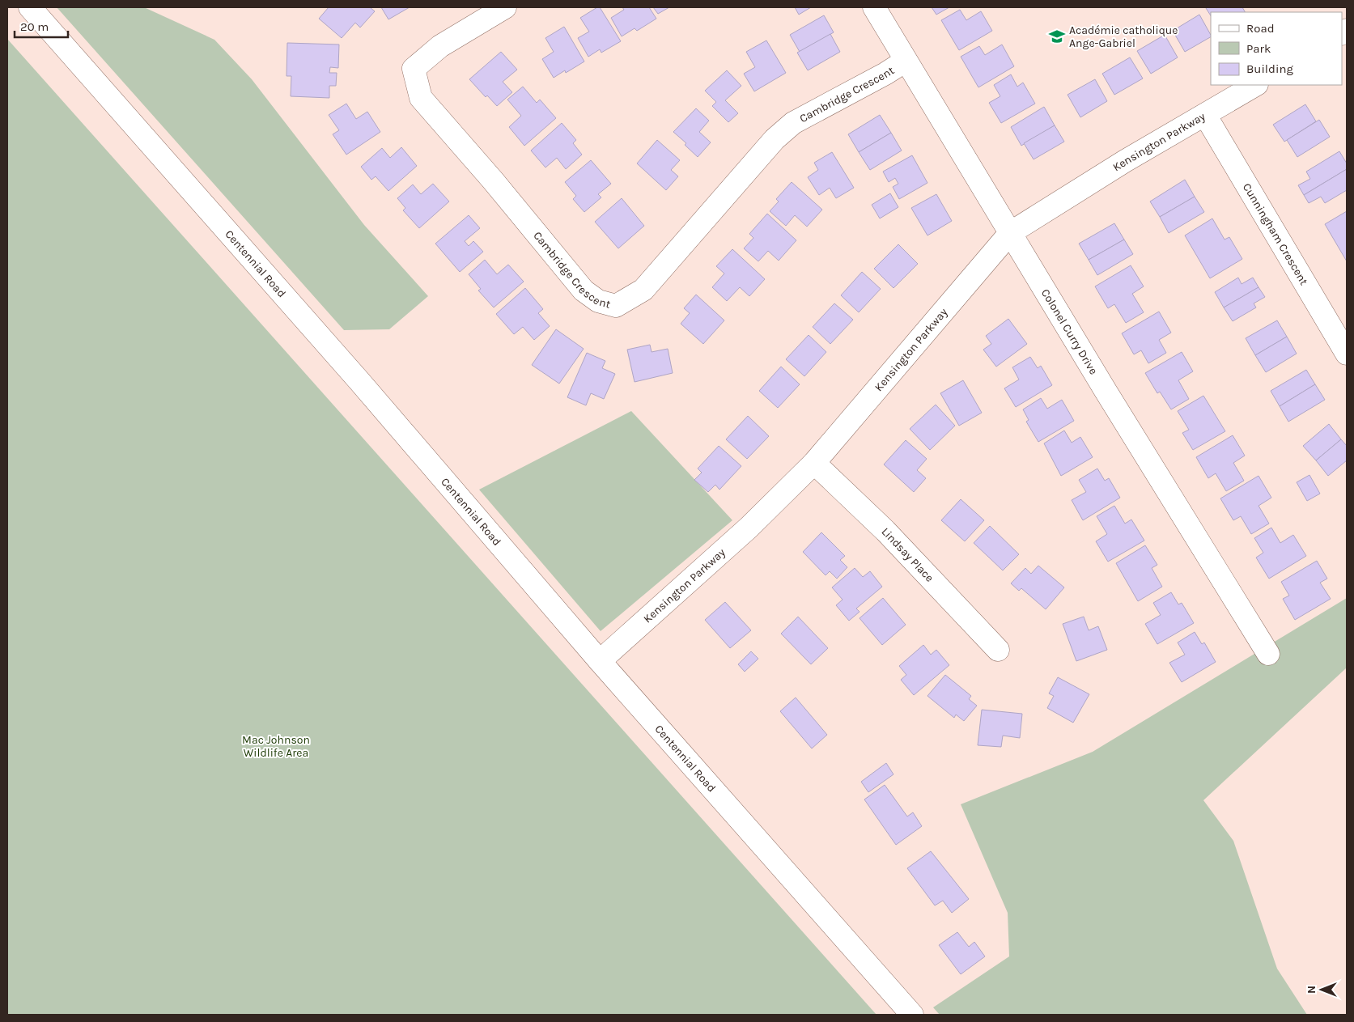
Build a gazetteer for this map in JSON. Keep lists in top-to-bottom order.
{
  "streets": {
    "street": [
      "Cambridge Crescent",
      "Kensington Parkway",
      "Cunningham Crescent",
      "Centennial Road",
      "Colonel Curry Drive",
      "Lindsay Place"
    ]
  },
  "crossings": [
    ["Cambridge Crescent", "Colonel Curry Drive"],
    ["Kensington Parkway", "Cunningham Crescent"],
    ["Kensington Parkway", "Centennial Road"],
    ["Kensington Parkway", "Colonel Curry Drive"],
    ["Kensington Parkway", "Lindsay Place"]
  ],
  "parks": ["Mac Johnson Wildlife Area"],
  "places": {
    "school or university": ["Académie catholique Ange-Gabriel"]
  },
  "legend": ["Road", "Park", "Building"],
  "scale_bar": "20 m",
  "north": "left"
}
